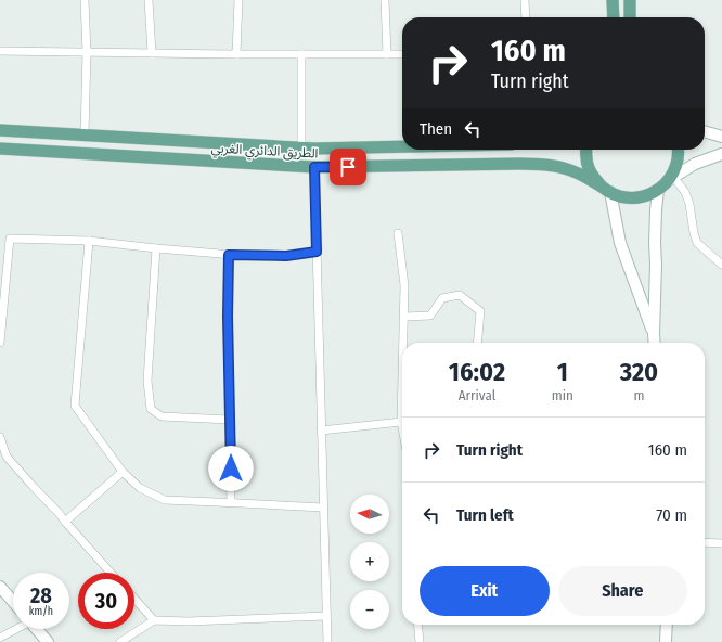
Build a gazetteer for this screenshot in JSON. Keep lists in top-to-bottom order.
{
  "streets": {
    "main road": ["الطريق الدائري الغربي"]
  },
  "north": "left",
  "page": {
    "turn": ["160 m", "Turn right"],
    "then": "Then",
    "eta": [
      "16:02",
      "Arrival",
      "1",
      "min",
      "320",
      "m"
    ],
    "list": [
      {
        "name": "Turn right",
        "value": "160 m"
      },
      {
        "name": "Turn left",
        "value": "70 m"
      }
    ],
    "map_buttons": ["+", "−"],
    "buttons": ["Exit", "Share"],
    "speed": "28 km/h",
    "limit": "30"
  }
}
